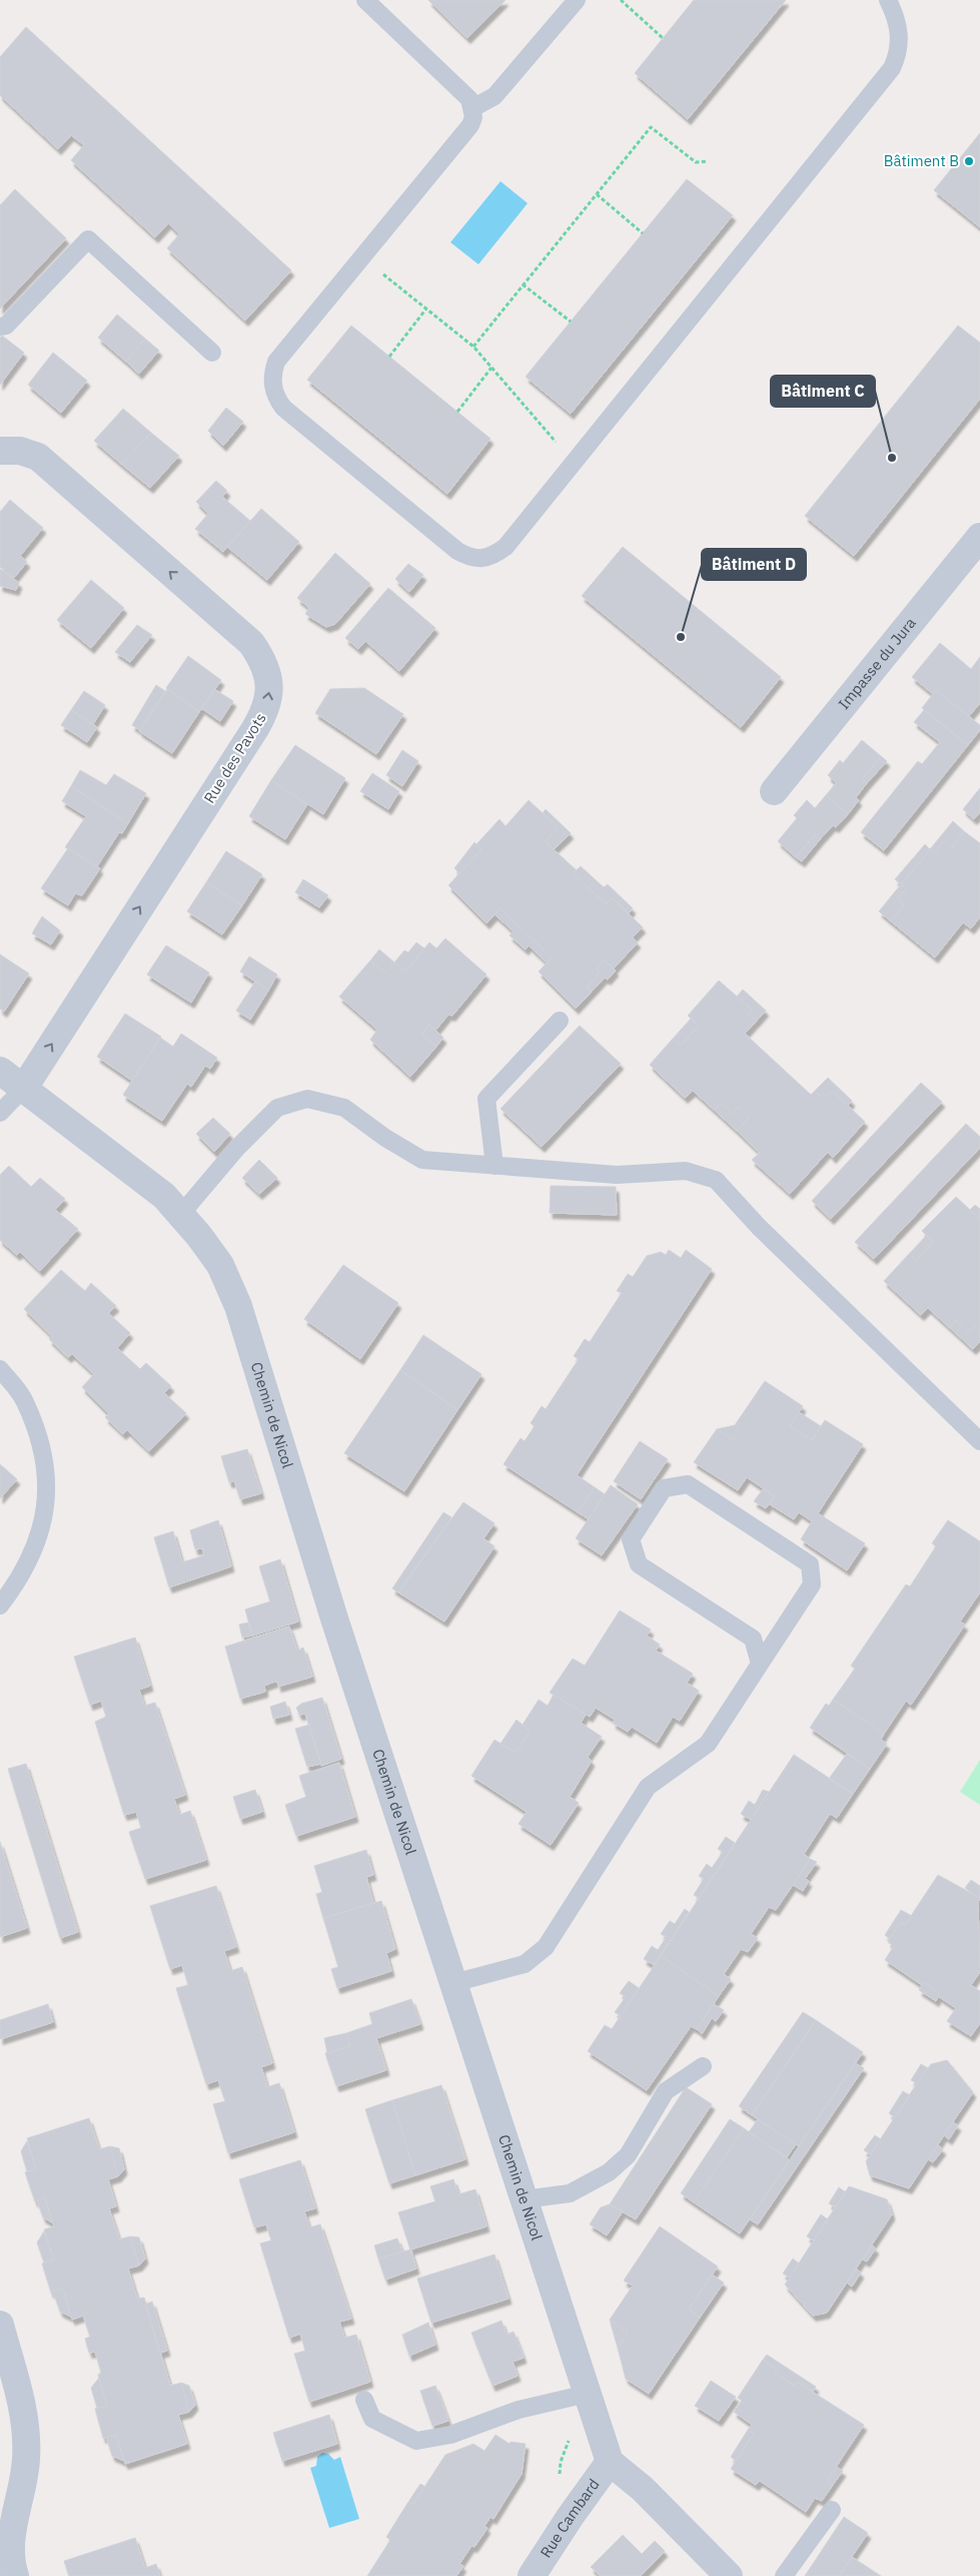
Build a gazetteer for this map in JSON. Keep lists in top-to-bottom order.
{
  "streets": {
    "street": [
      "Impasse du Jura",
      "Rue des Pavots",
      "Chemin de Nicol",
      "Rue Cambard"
    ]
  },
  "crossings": [
    ["Rue des Pavots", "Chemin de Nicol"],
    ["Chemin de Nicol", "Rue Cambard"]
  ],
  "places": ["Bâtiment B", "Bâtiment C", "Bâtiment D"]
}
